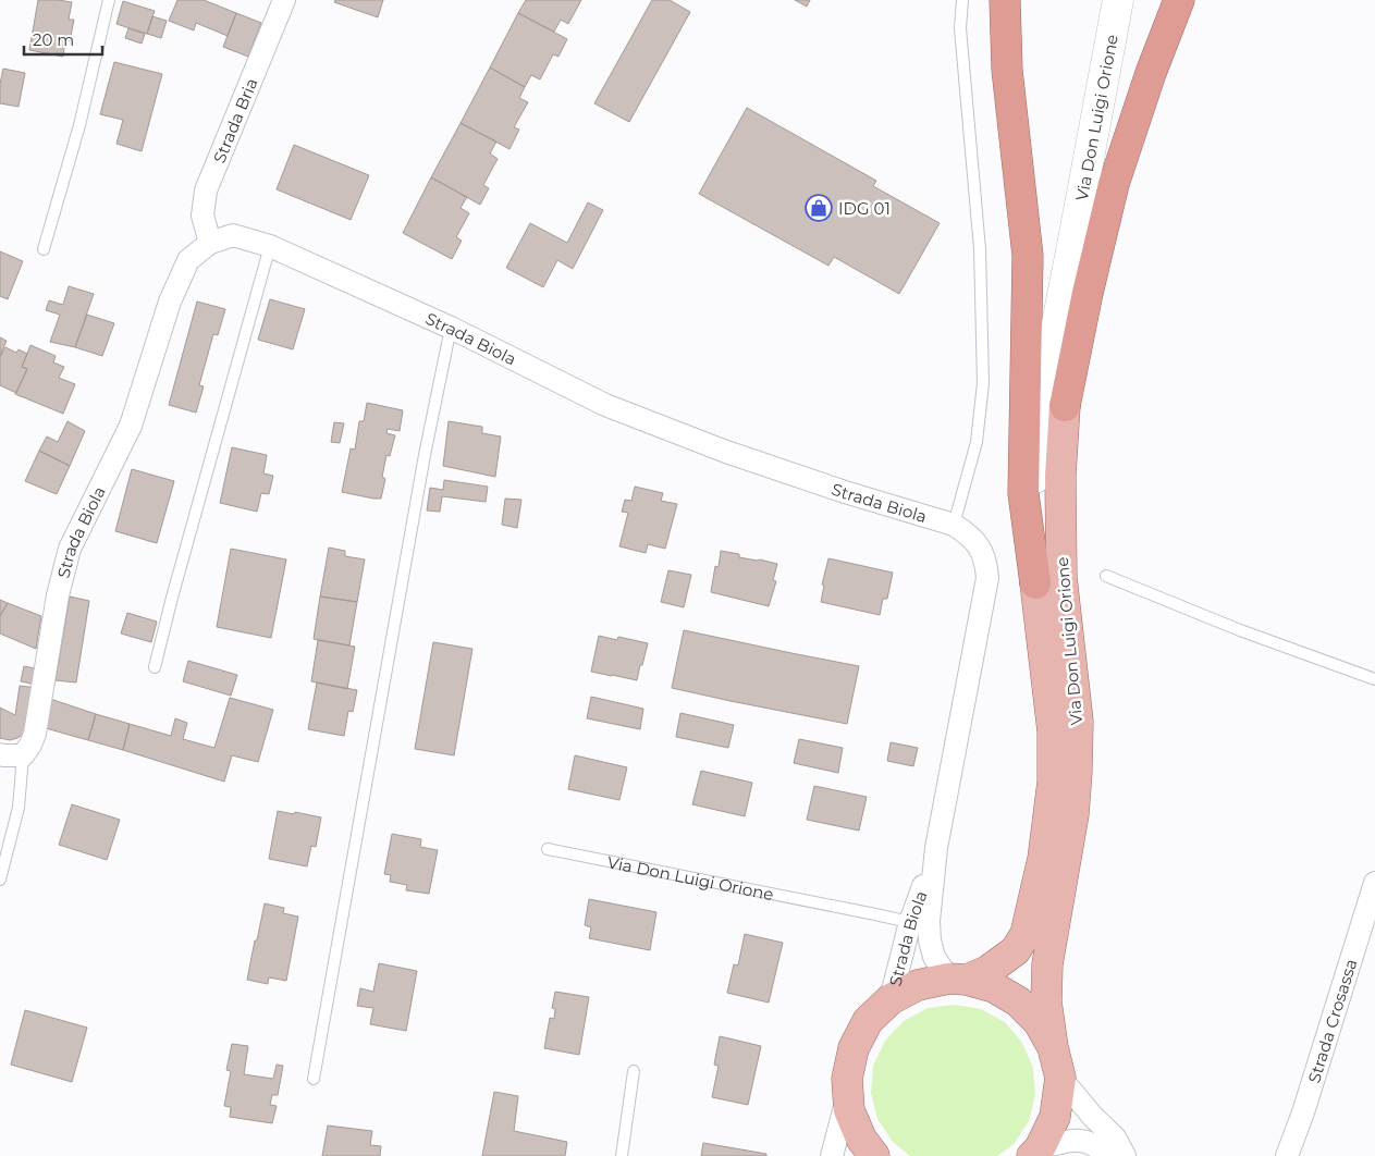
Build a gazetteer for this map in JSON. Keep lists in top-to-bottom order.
{
  "streets": {
    "main road": ["Via Don Luigi Orione"],
    "street": ["Strada Bria", "Strada Biola", "Strada Crosassa"]
  },
  "crossings": [
    ["Via Don Luigi Orione", "Strada Biola"],
    ["Strada Bria", "Strada Biola"]
  ],
  "places": {
    "shop": ["IDG 01"]
  },
  "scale_bar": "20 m"
}
